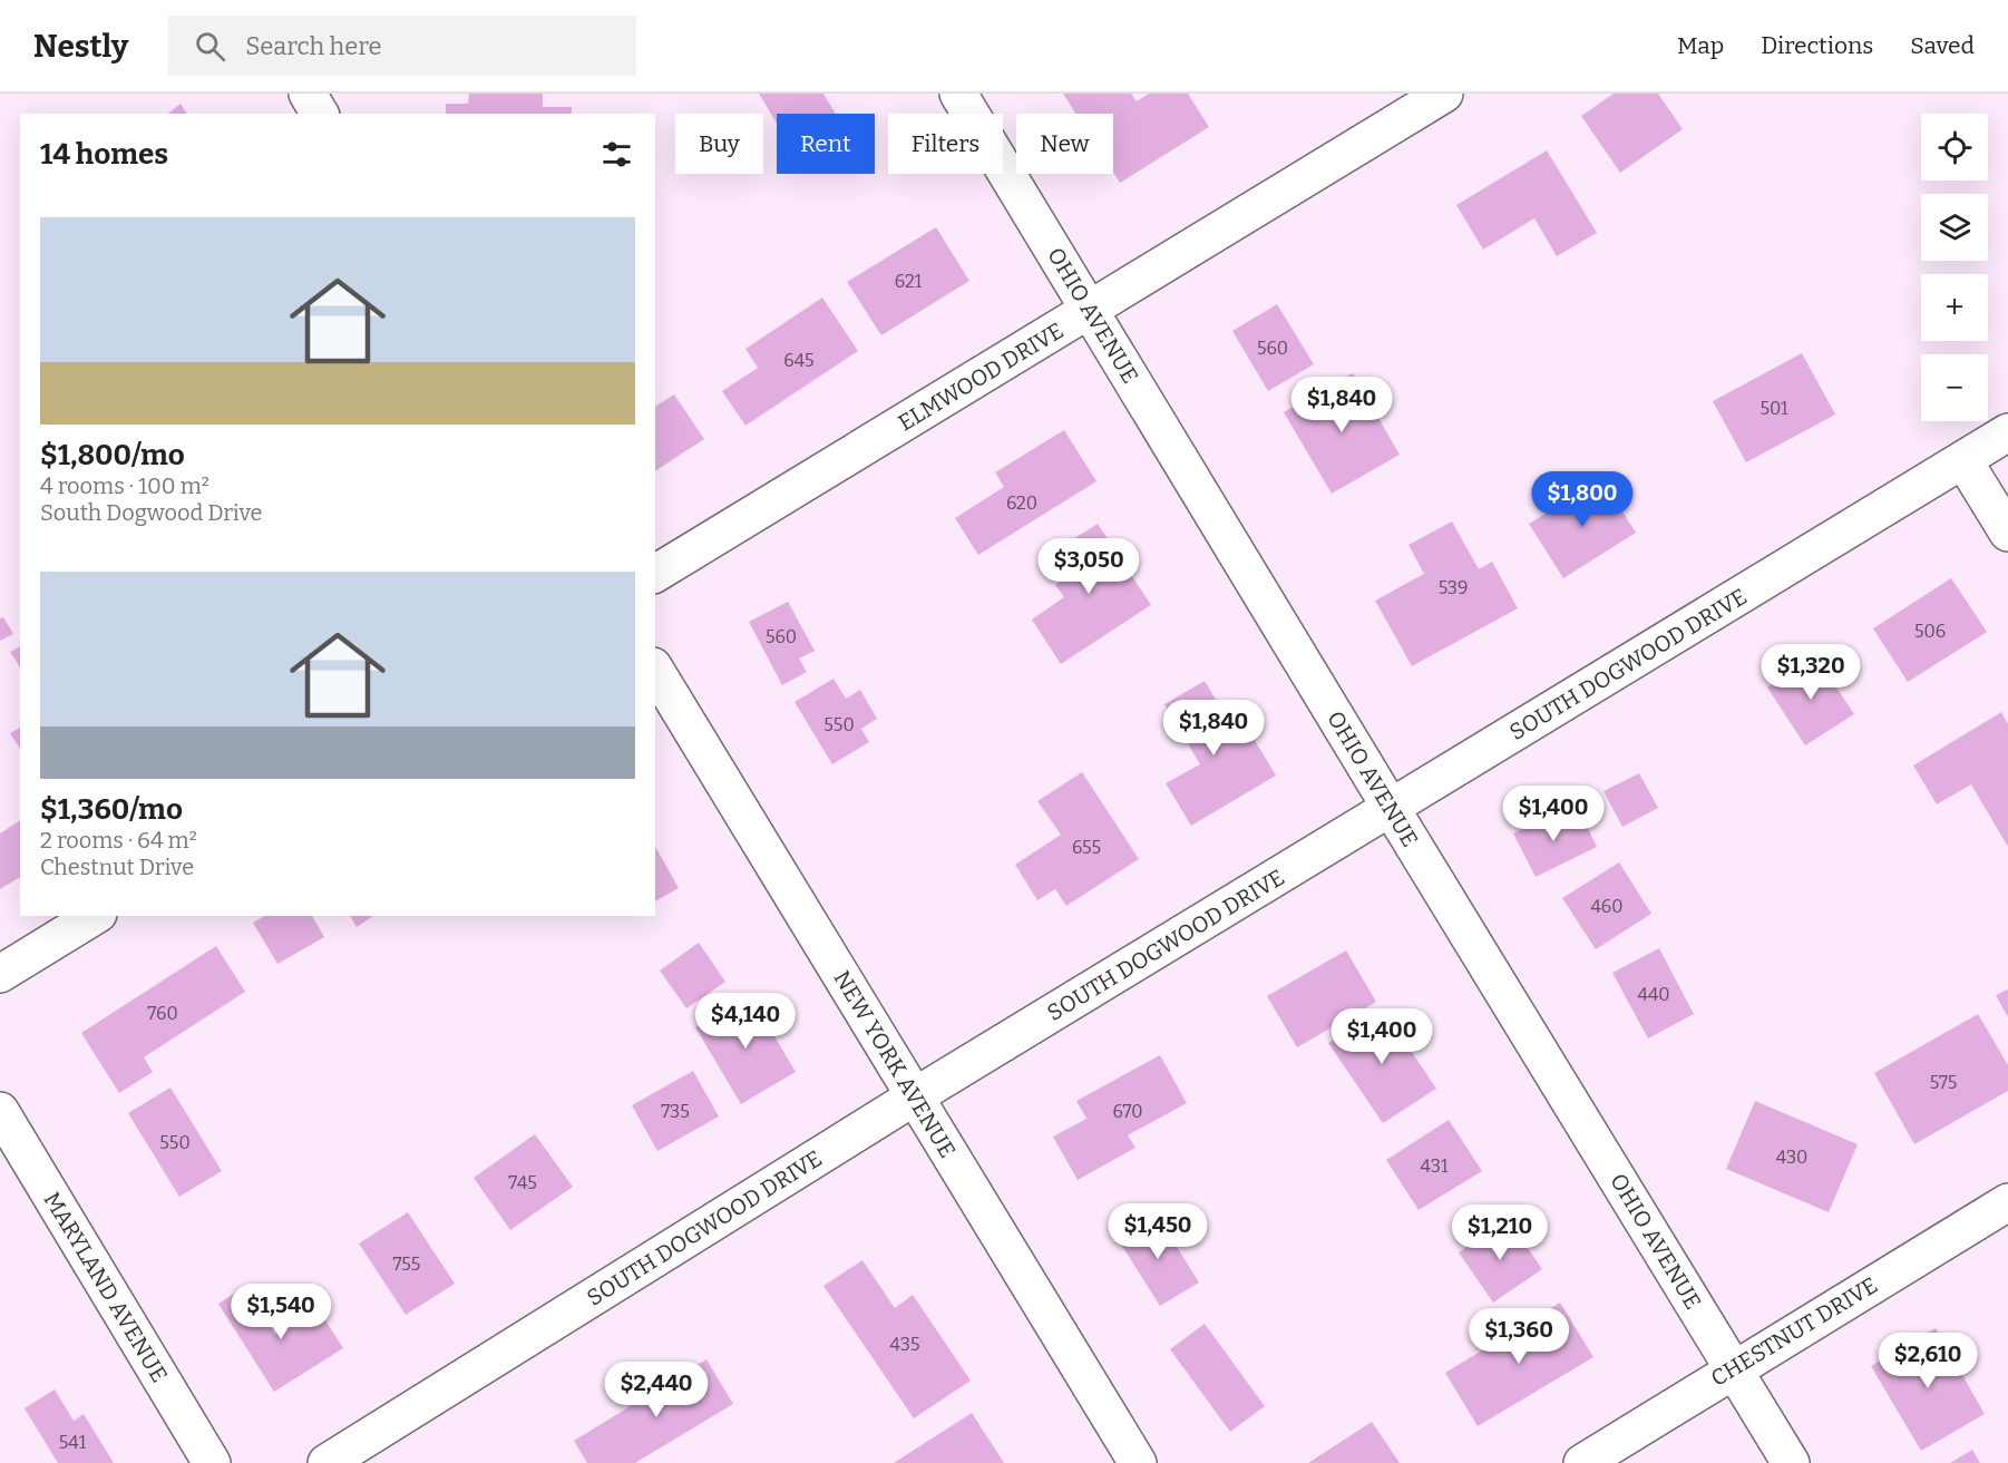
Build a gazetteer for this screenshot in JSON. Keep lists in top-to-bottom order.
{
  "streets": {
    "street": [
      "OHIO AVENUE",
      "ELMWOOD DRIVE",
      "SOUTH DOGWOOD DRIVE",
      "NEW YORK AVENUE",
      "MARYLAND AVENUE",
      "CHESTNUT DRIVE"
    ]
  },
  "crossings": [
    ["OHIO AVENUE", "ELMWOOD DRIVE"],
    ["OHIO AVENUE", "SOUTH DOGWOOD DRIVE"],
    ["OHIO AVENUE", "CHESTNUT DRIVE"],
    ["SOUTH DOGWOOD DRIVE", "NEW YORK AVENUE"]
  ],
  "house_numbers": [
    "621",
    "560",
    "645",
    "501",
    "620",
    "539",
    "506",
    "560",
    "550",
    "655",
    "460",
    "440",
    "760",
    "575",
    "735",
    "670",
    "550",
    "430",
    "431",
    "745",
    "755",
    "435",
    "541"
  ],
  "page": {
    "header": "Nestly",
    "search": "Search here",
    "nav": ["Map", "Directions", "Saved"],
    "map_buttons": ["+", "−"],
    "chip": [
      "Buy",
      "Rent",
      "Filters",
      "New"
    ],
    "heading": "14 homes",
    "list": [
      {
        "name": "$1,800/mo",
        "note": "4 rooms · 100 m² · South Dogwood Drive"
      },
      {
        "name": "$1,360/mo",
        "note": "2 rooms · 64 m² · Chestnut Drive"
      }
    ],
    "price": [
      "$1,840",
      "$1,800",
      "$3,050",
      "$1,320",
      "$1,840",
      "$1,400",
      "$4,140",
      "$1,400",
      "$1,450",
      "$1,210",
      "$1,540",
      "$1,360",
      "$2,610",
      "$2,440"
    ]
  }
}
